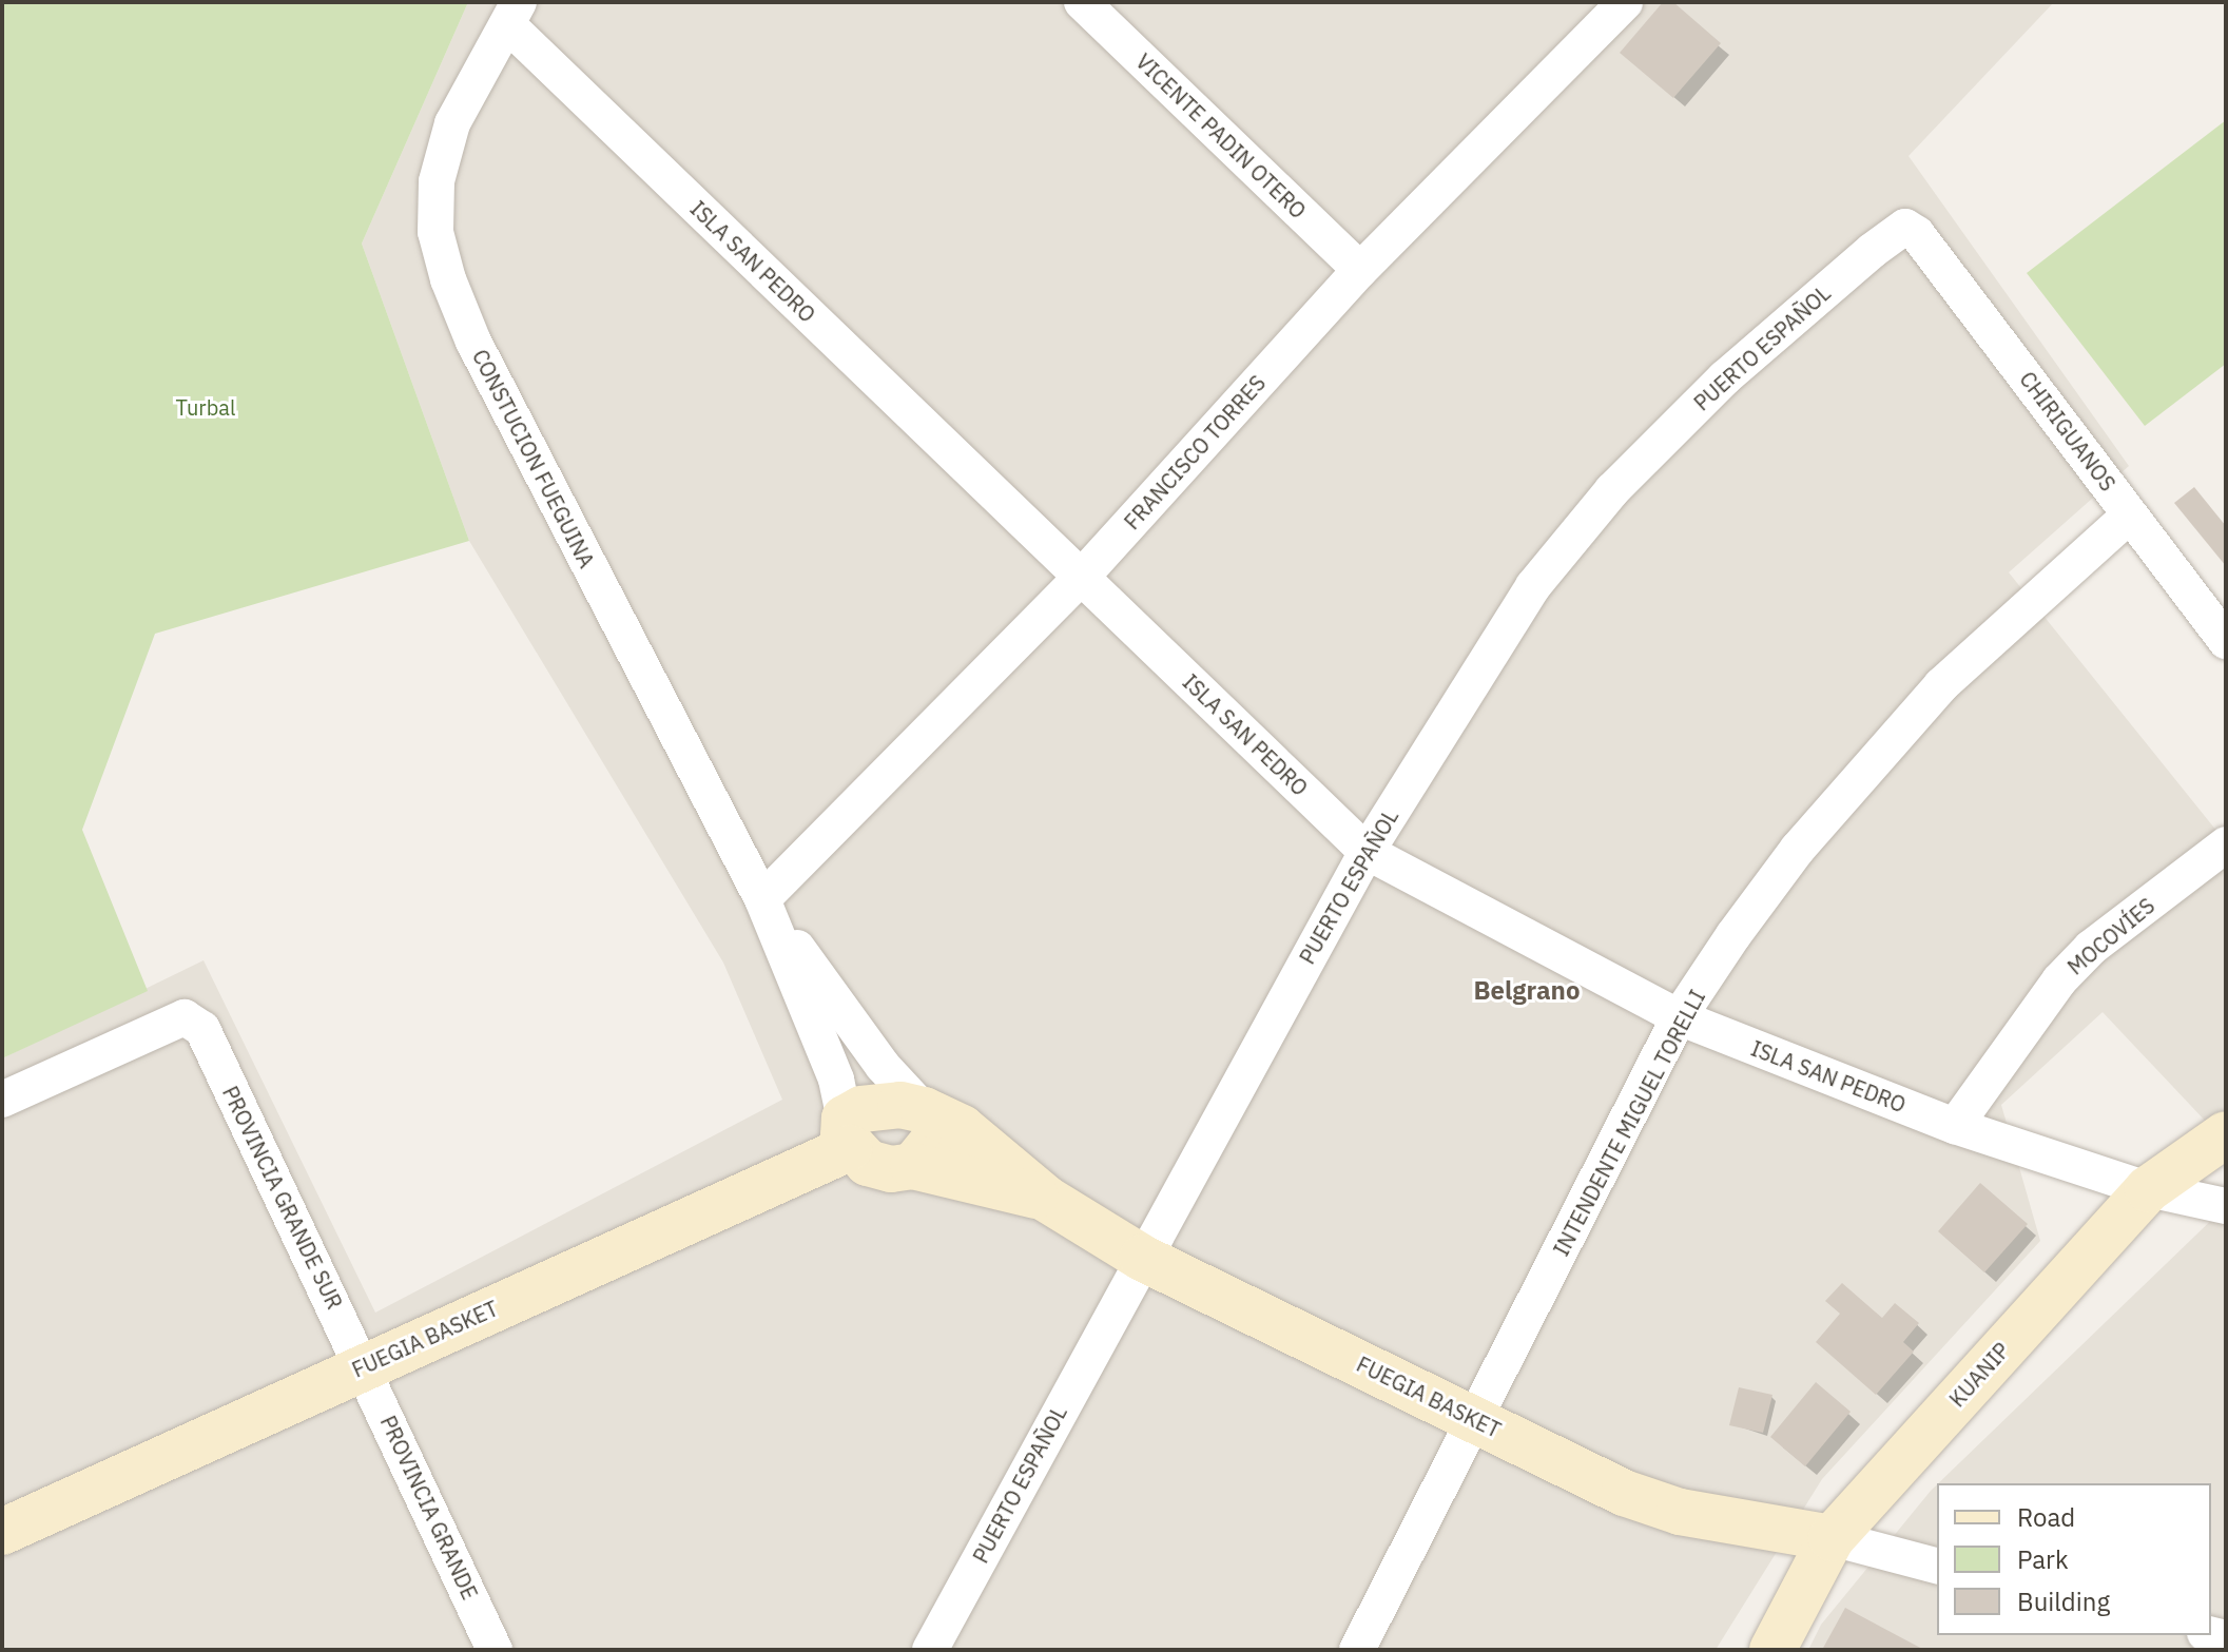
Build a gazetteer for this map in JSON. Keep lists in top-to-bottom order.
{
  "streets": {
    "main road": ["FUEGIA BASKET", "KUANIP"],
    "street": [
      "VICENTE PADIN OTERO",
      "ISLA SAN PEDRO",
      "PUERTO ESPAÑOL",
      "CHIRIGUANOS",
      "FRANCISCO TORRES",
      "CONSTUCION FUEGUINA",
      "MOCOVÍES",
      "INTENDENTE MIGUEL TORELLI",
      "PROVINCIA GRANDE SUR",
      "PROVINCIA GRANDE"
    ]
  },
  "crossings": [
    ["VICENTE PADIN OTERO", "FRANCISCO TORRES"],
    ["ISLA SAN PEDRO", "PUERTO ESPAÑOL"],
    ["ISLA SAN PEDRO", "FRANCISCO TORRES"],
    ["ISLA SAN PEDRO", "CONSTUCION FUEGUINA"],
    ["ISLA SAN PEDRO", "MOCOVÍES"],
    ["ISLA SAN PEDRO", "INTENDENTE MIGUEL TORELLI"],
    ["ISLA SAN PEDRO", "KUANIP"],
    ["PUERTO ESPAÑOL", "CHIRIGUANOS"],
    ["PUERTO ESPAÑOL", "FUEGIA BASKET"],
    ["CHIRIGUANOS", "INTENDENTE MIGUEL TORELLI"],
    ["FRANCISCO TORRES", "CONSTUCION FUEGUINA"],
    ["INTENDENTE MIGUEL TORELLI", "FUEGIA BASKET"],
    ["PROVINCIA GRANDE SUR", "FUEGIA BASKET"],
    ["PROVINCIA GRANDE SUR", "PROVINCIA GRANDE"],
    ["FUEGIA BASKET", "KUANIP"],
    ["FUEGIA BASKET", "PROVINCIA GRANDE"]
  ],
  "districts": ["Belgrano"],
  "parks": ["Turbal"],
  "legend": ["Road", "Park", "Building"]
}
